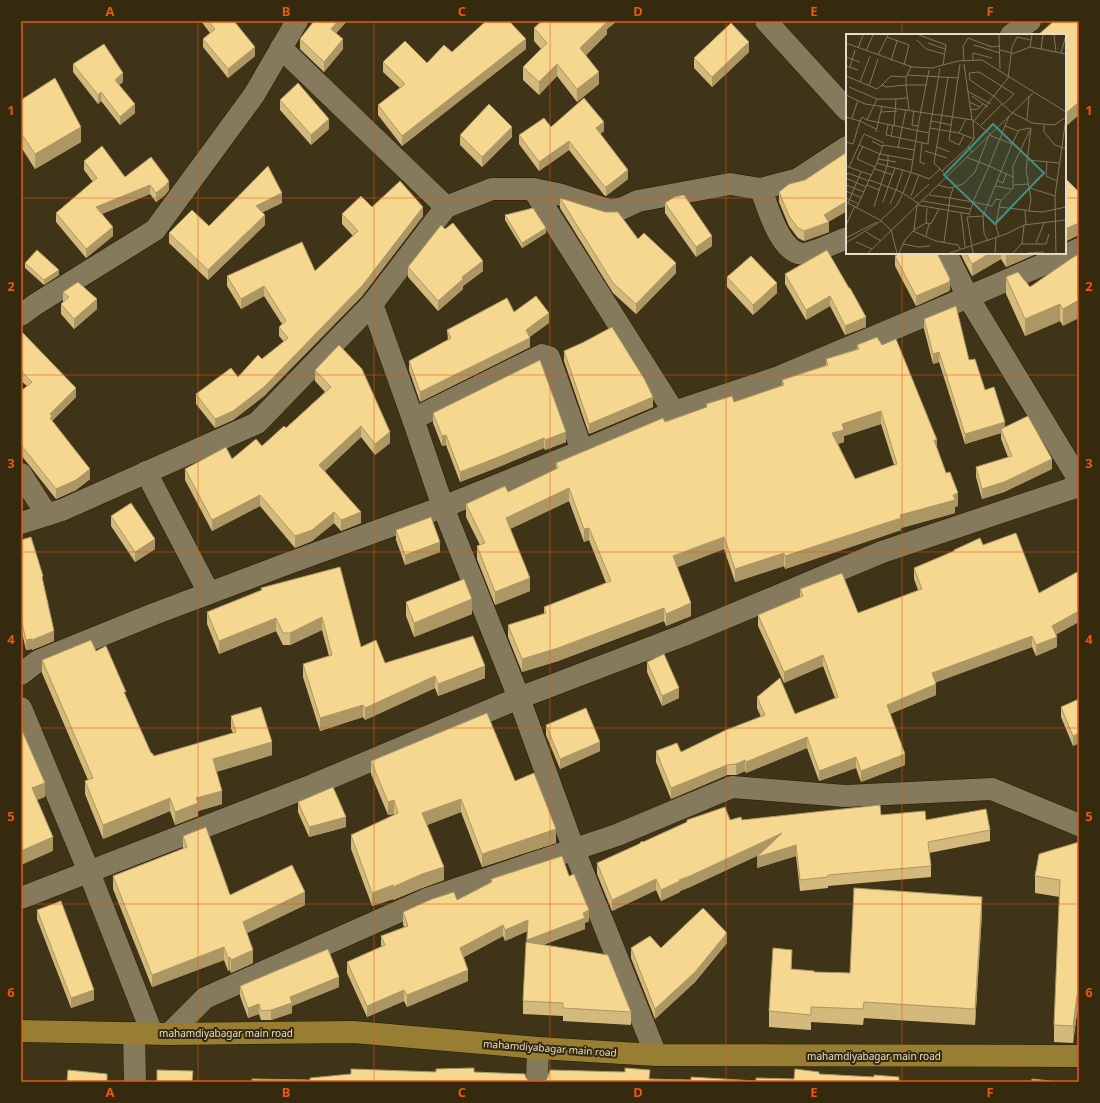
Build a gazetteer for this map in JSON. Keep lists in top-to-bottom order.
{
  "streets": {
    "main road": ["mahamdiyabagar main road"]
  },
  "grid": {
    "columns": [
      "A",
      "B",
      "C",
      "D",
      "E",
      "F"
    ],
    "rows": [
      "1",
      "2",
      "3",
      "4",
      "5",
      "6"
    ]
  }
}
